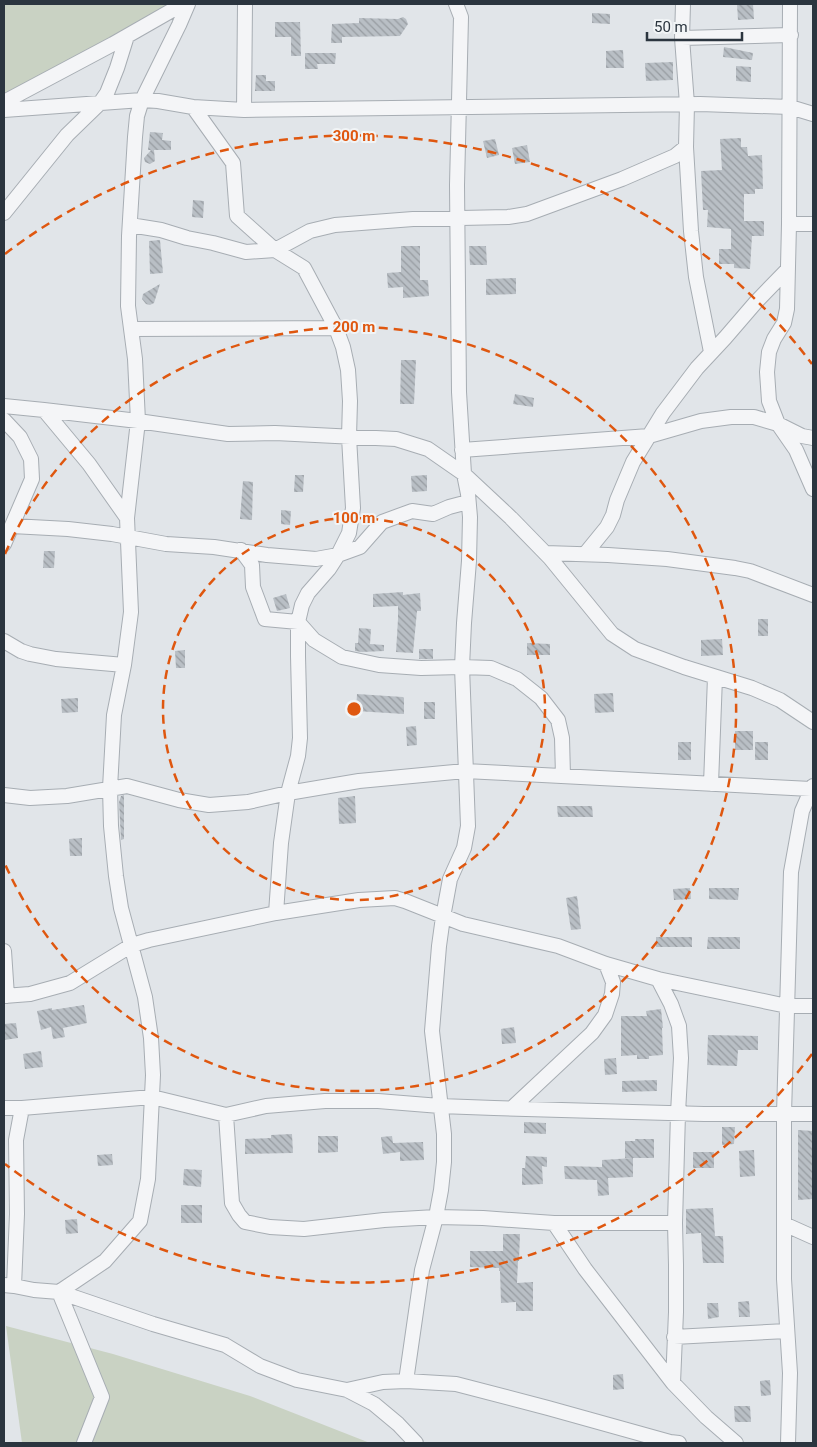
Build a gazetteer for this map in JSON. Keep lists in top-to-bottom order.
{
  "scale_bar": "50 m",
  "rings": ["300 m", "200 m", "100 m"]
}
